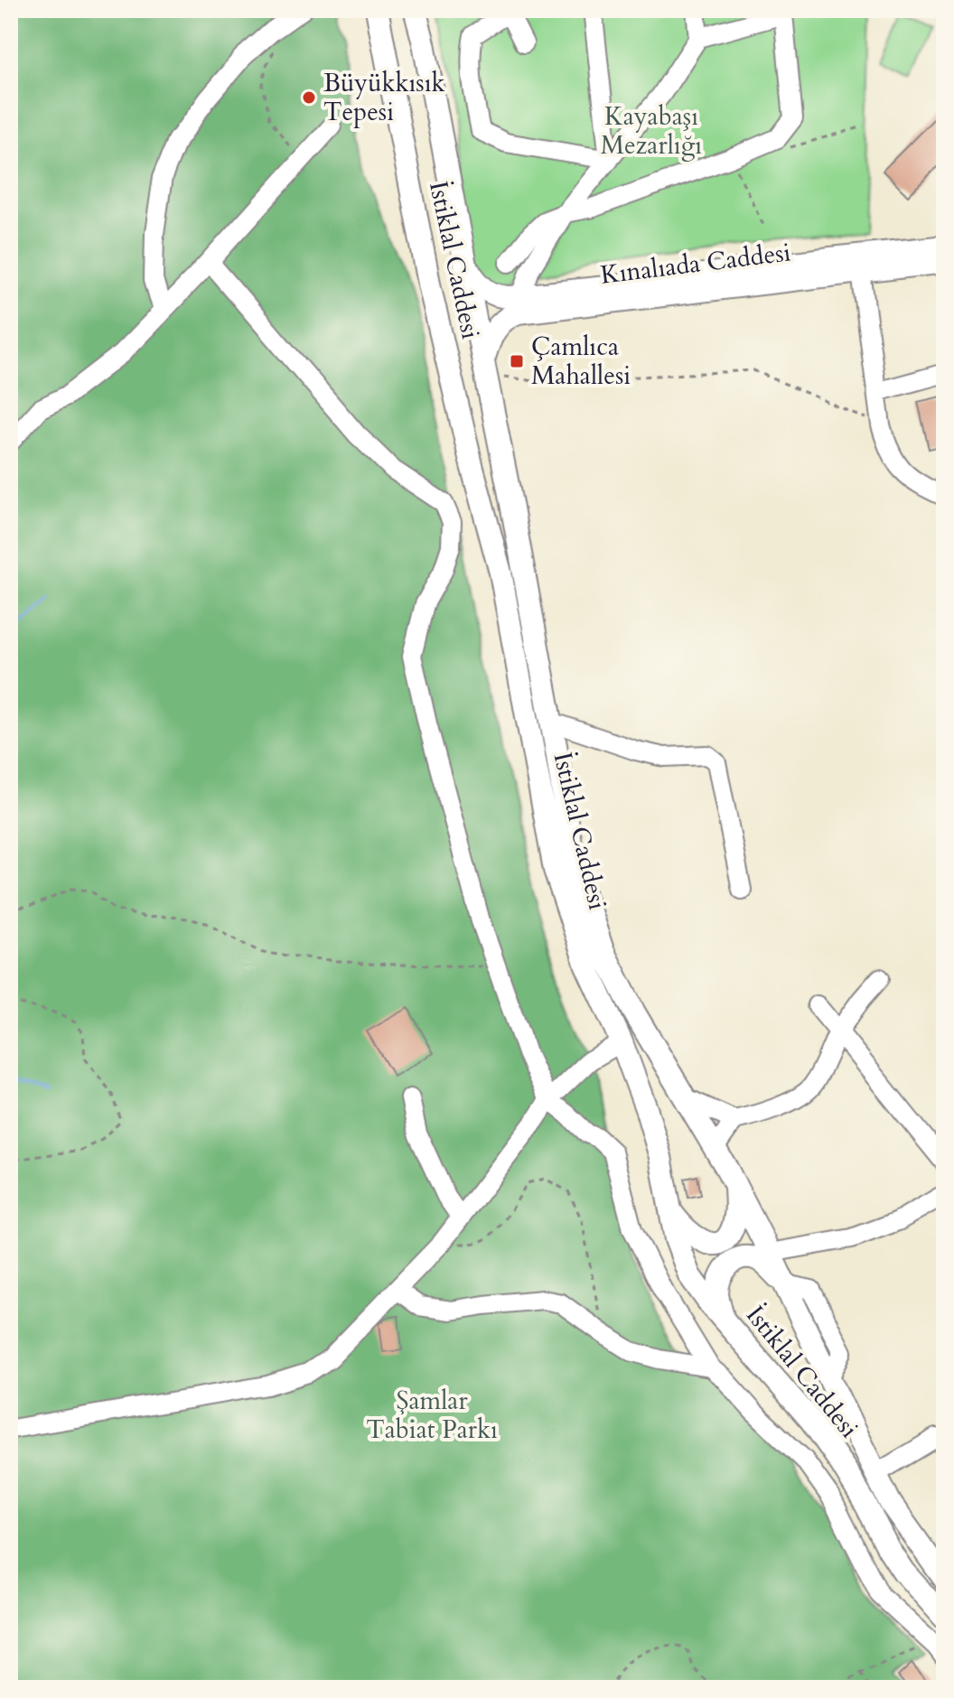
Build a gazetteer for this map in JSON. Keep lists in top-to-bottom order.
{
  "streets": {
    "main road": ["İstiklal Caddesi", "Kınalıada Caddesi"]
  },
  "parks": ["Kayabaşı Mezarlığı", "Şamlar Tabiat Parkı"],
  "places": {
    "other": ["Büyükkısık Tepesi"],
    "transit": ["Çamlıca Mahallesi"]
  }
}
